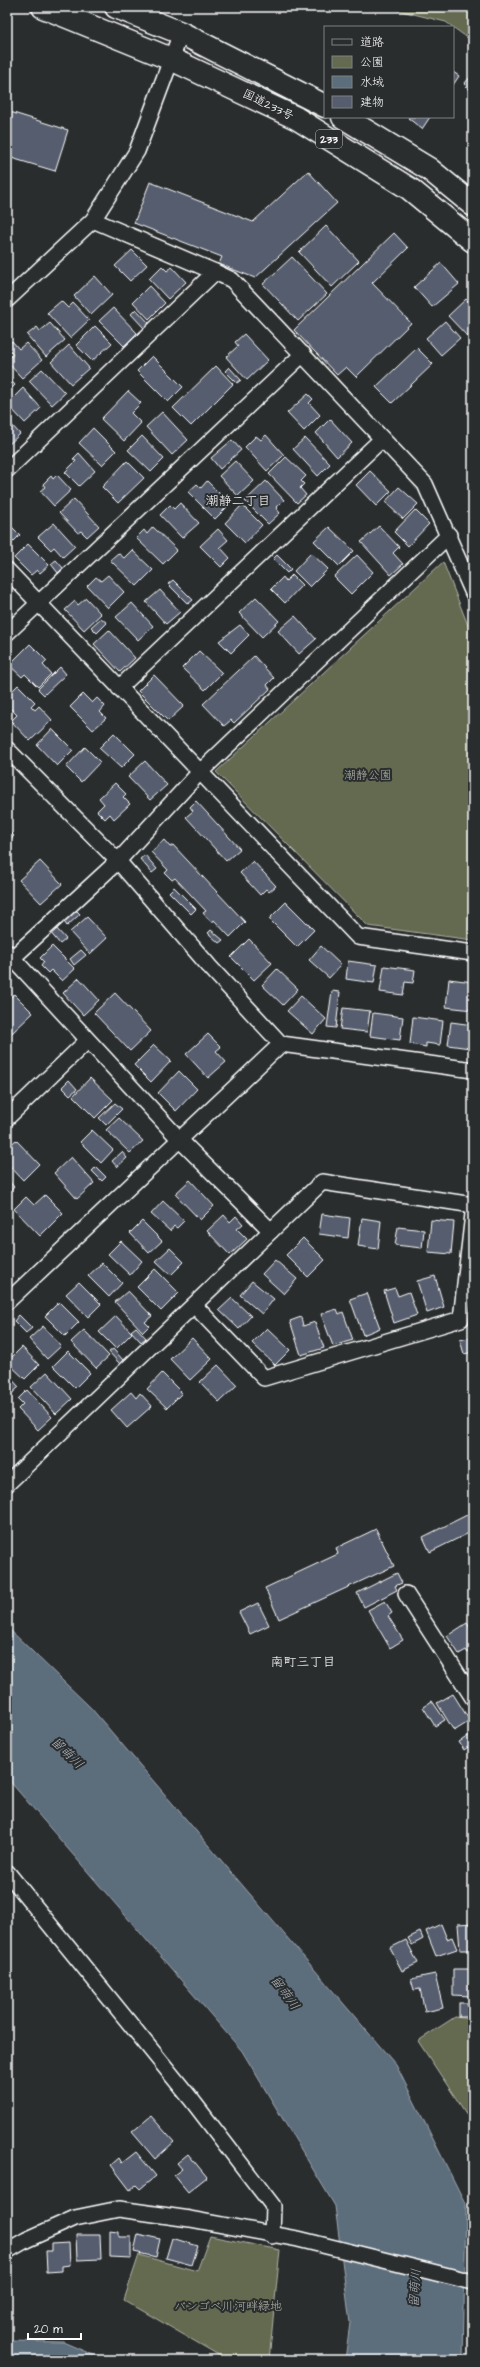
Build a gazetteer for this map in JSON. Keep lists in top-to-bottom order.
{
  "streets": {
    "highway": ["国道233号", "233"]
  },
  "districts": ["潮静二丁目", "南町三丁目"],
  "water": ["留萌川"],
  "parks": ["潮静公園", "バンゴベ川河畔緑地"],
  "legend": [
    "道路",
    "公園",
    "水域",
    "建物"
  ],
  "scale_bar": "20 m"
}
